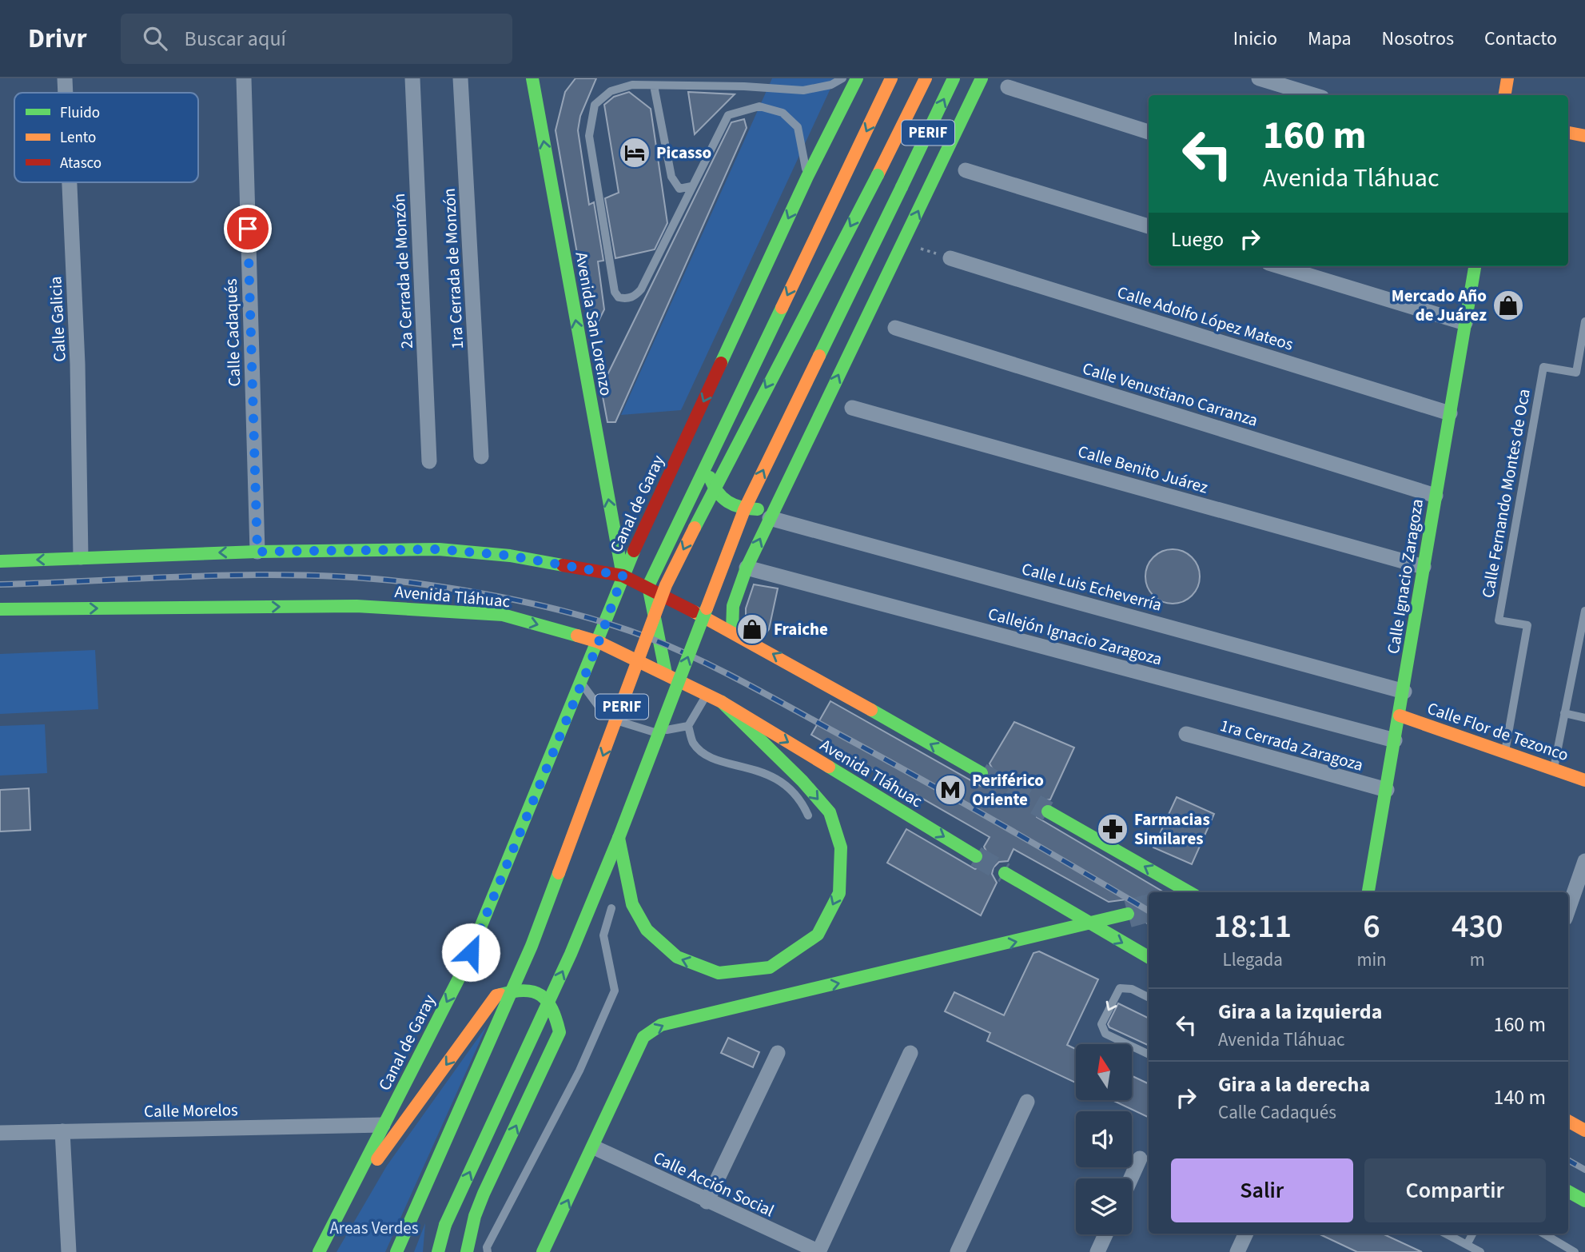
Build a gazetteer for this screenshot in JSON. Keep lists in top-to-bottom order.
{
  "streets": {
    "main road": [
      "PERIF",
      "Avenida San Lorenzo",
      "Canal de Garay",
      "Calle Ignacio Zaragoza",
      "Avenida Tláhuac",
      "Calle Flor de Tezonco"
    ],
    "street": [
      "1ra Cerrada de Monzón",
      "2a Cerrada de Monzón",
      "Calle Adolfo López Mateos",
      "Calle Galicia",
      "Calle Cadaqués",
      "Calle Venustiano Carranza",
      "Calle Benito Juárez",
      "Calle Luis Echeverría",
      "Callejón Ignacio Zaragoza",
      "1ra Cerrada Zaragoza",
      "Calle Morelos",
      "Calle Acción Social"
    ],
    "lane": ["Calle Fernando Montes de Oca"]
  },
  "crossings": [
    ["Calle Adolfo López Mateos", "Calle Ignacio Zaragoza"],
    ["Avenida San Lorenzo", "Canal de Garay"],
    ["Calle Venustiano Carranza", "Calle Ignacio Zaragoza"],
    ["Calle Benito Juárez", "Calle Ignacio Zaragoza"],
    ["Calle Fernando Montes de Oca", "Calle Flor de Tezonco"],
    ["Canal de Garay", "Avenida Tláhuac"],
    ["Canal de Garay", "Calle Morelos"],
    ["Calle Ignacio Zaragoza", "Calle Luis Echeverría"],
    ["Calle Ignacio Zaragoza", "Callejón Ignacio Zaragoza"],
    ["Calle Ignacio Zaragoza", "Calle Flor de Tezonco"],
    ["Calle Ignacio Zaragoza", "1ra Cerrada Zaragoza"]
  ],
  "one_way": ["Avenida San Lorenzo"],
  "parks": ["Areas Verdes"],
  "places": {
    "hotel": ["Picasso"],
    "shop": ["Mercado Año de Juárez", "Fraiche"],
    "metro station": ["Periférico Oriente"],
    "pharmacy": ["Farmacias Similares"]
  },
  "legend": ["Fluido", "Lento", "Atasco"],
  "north": "top",
  "page": {
    "header": "Drivr",
    "search": "Buscar aquí",
    "nav": [
      "Inicio",
      "Mapa",
      "Nosotros",
      "Contacto"
    ],
    "turn": ["160 m", "Avenida Tláhuac"],
    "then": "Luego",
    "eta": [
      "18:11",
      "Llegada",
      "6",
      "min",
      "430",
      "m"
    ],
    "list": [
      {
        "name": "Gira a la izquierda",
        "note": "Avenida Tláhuac",
        "value": "160 m"
      },
      {
        "name": "Gira a la derecha",
        "note": "Calle Cadaqués",
        "value": "140 m"
      }
    ],
    "buttons": ["Salir", "Compartir"]
  }
}
